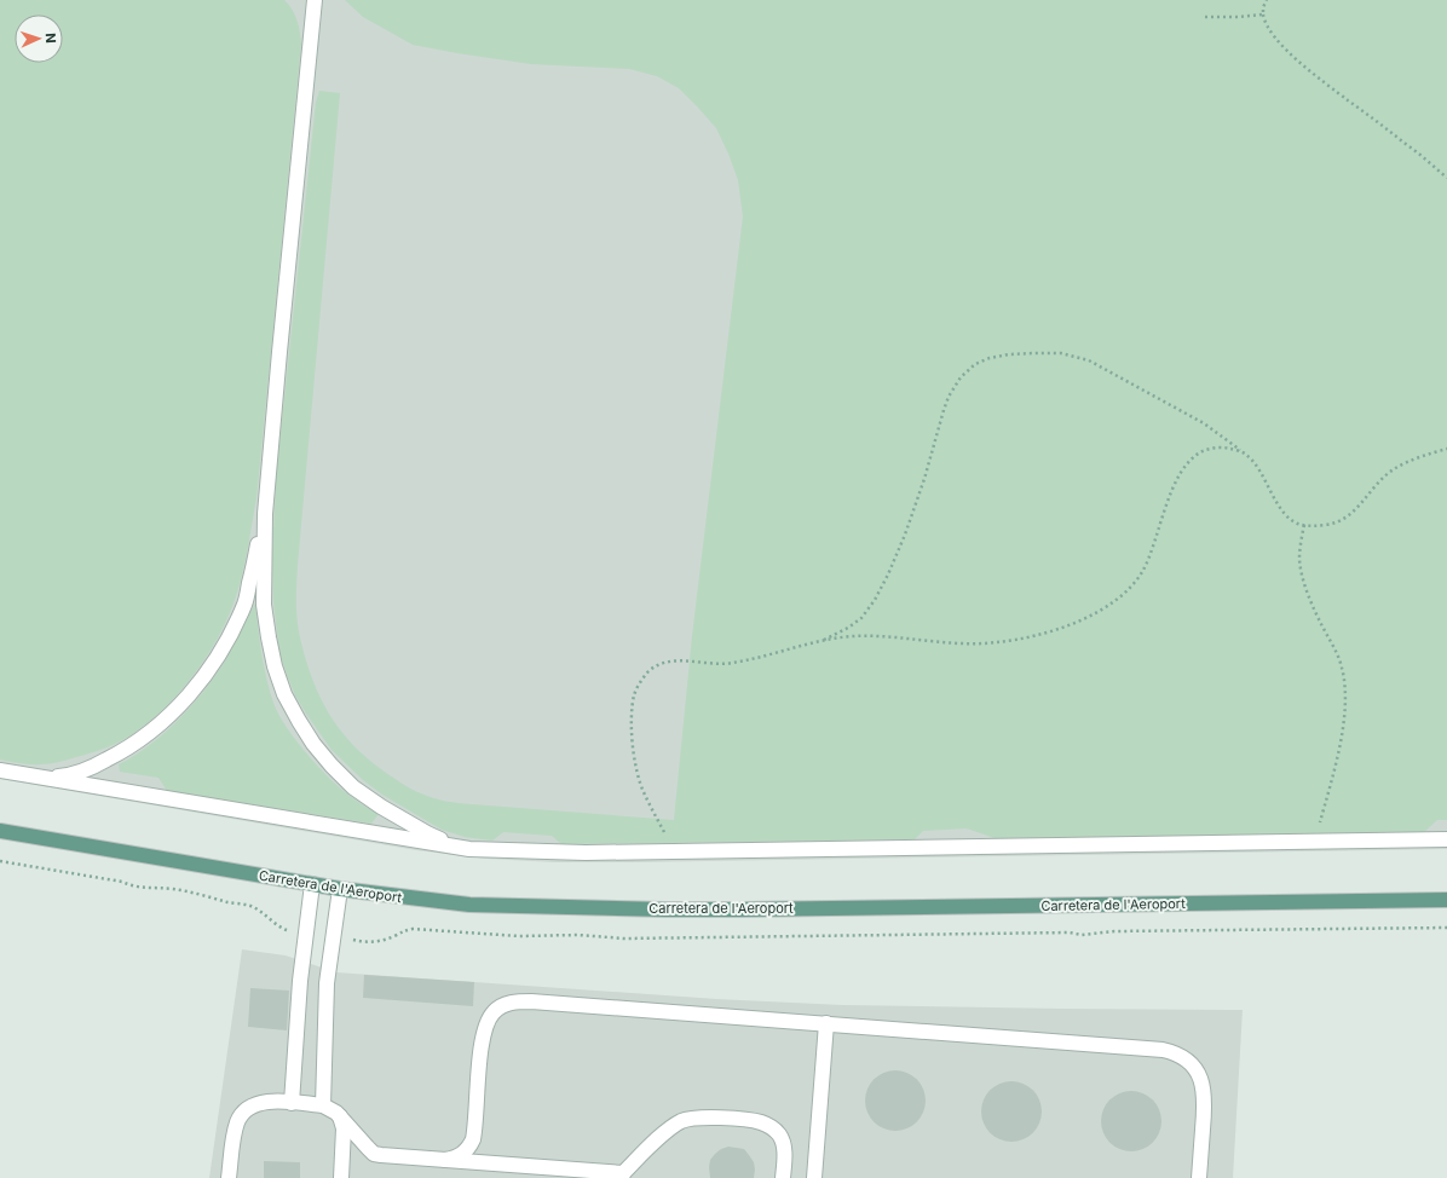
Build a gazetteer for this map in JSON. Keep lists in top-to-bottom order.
{
  "streets": {
    "main road": ["Carretera de l'Aeroport"]
  },
  "north": "right"
}
